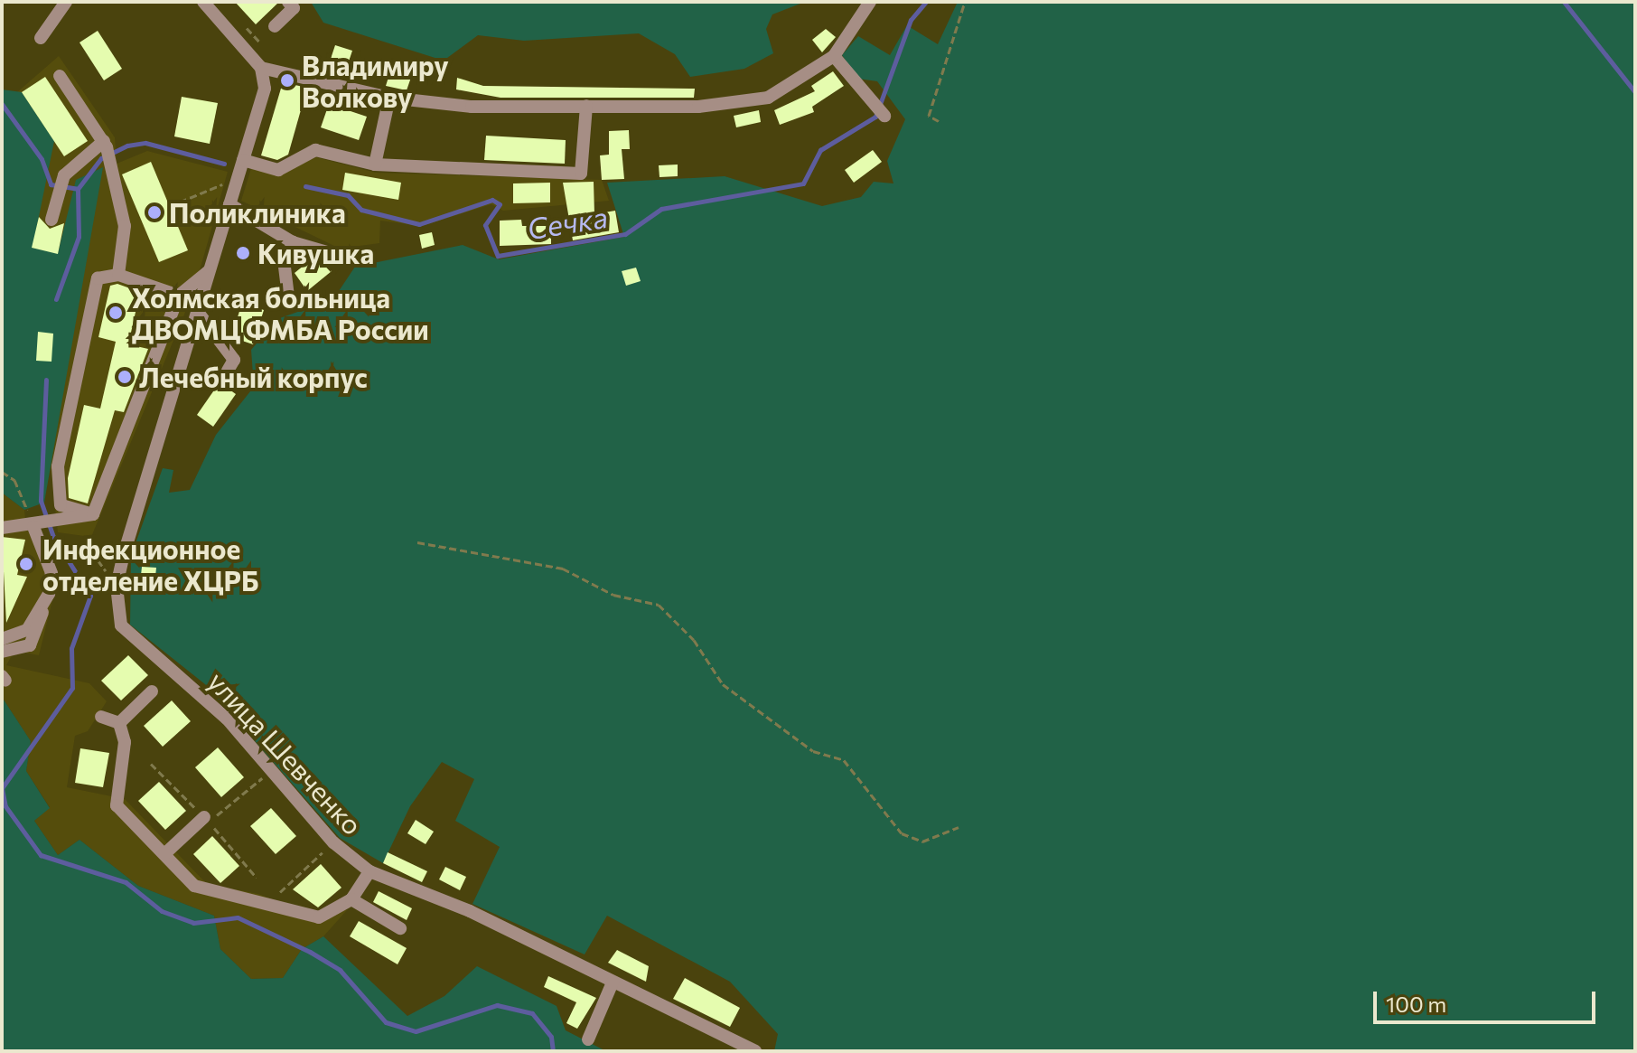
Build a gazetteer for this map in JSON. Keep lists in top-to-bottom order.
{
  "streets": {
    "street": ["улица Шевченко"]
  },
  "water": ["Сечка"],
  "places": [
    "Владимиру Волкову",
    "Поликлиника",
    "Кивушка",
    "Холмская больница ДВОМЦ ФМБА России",
    "Лечебный корпус",
    "Инфекционное отделение ХЦРБ"
  ],
  "scale_bar": "100 m"
}
